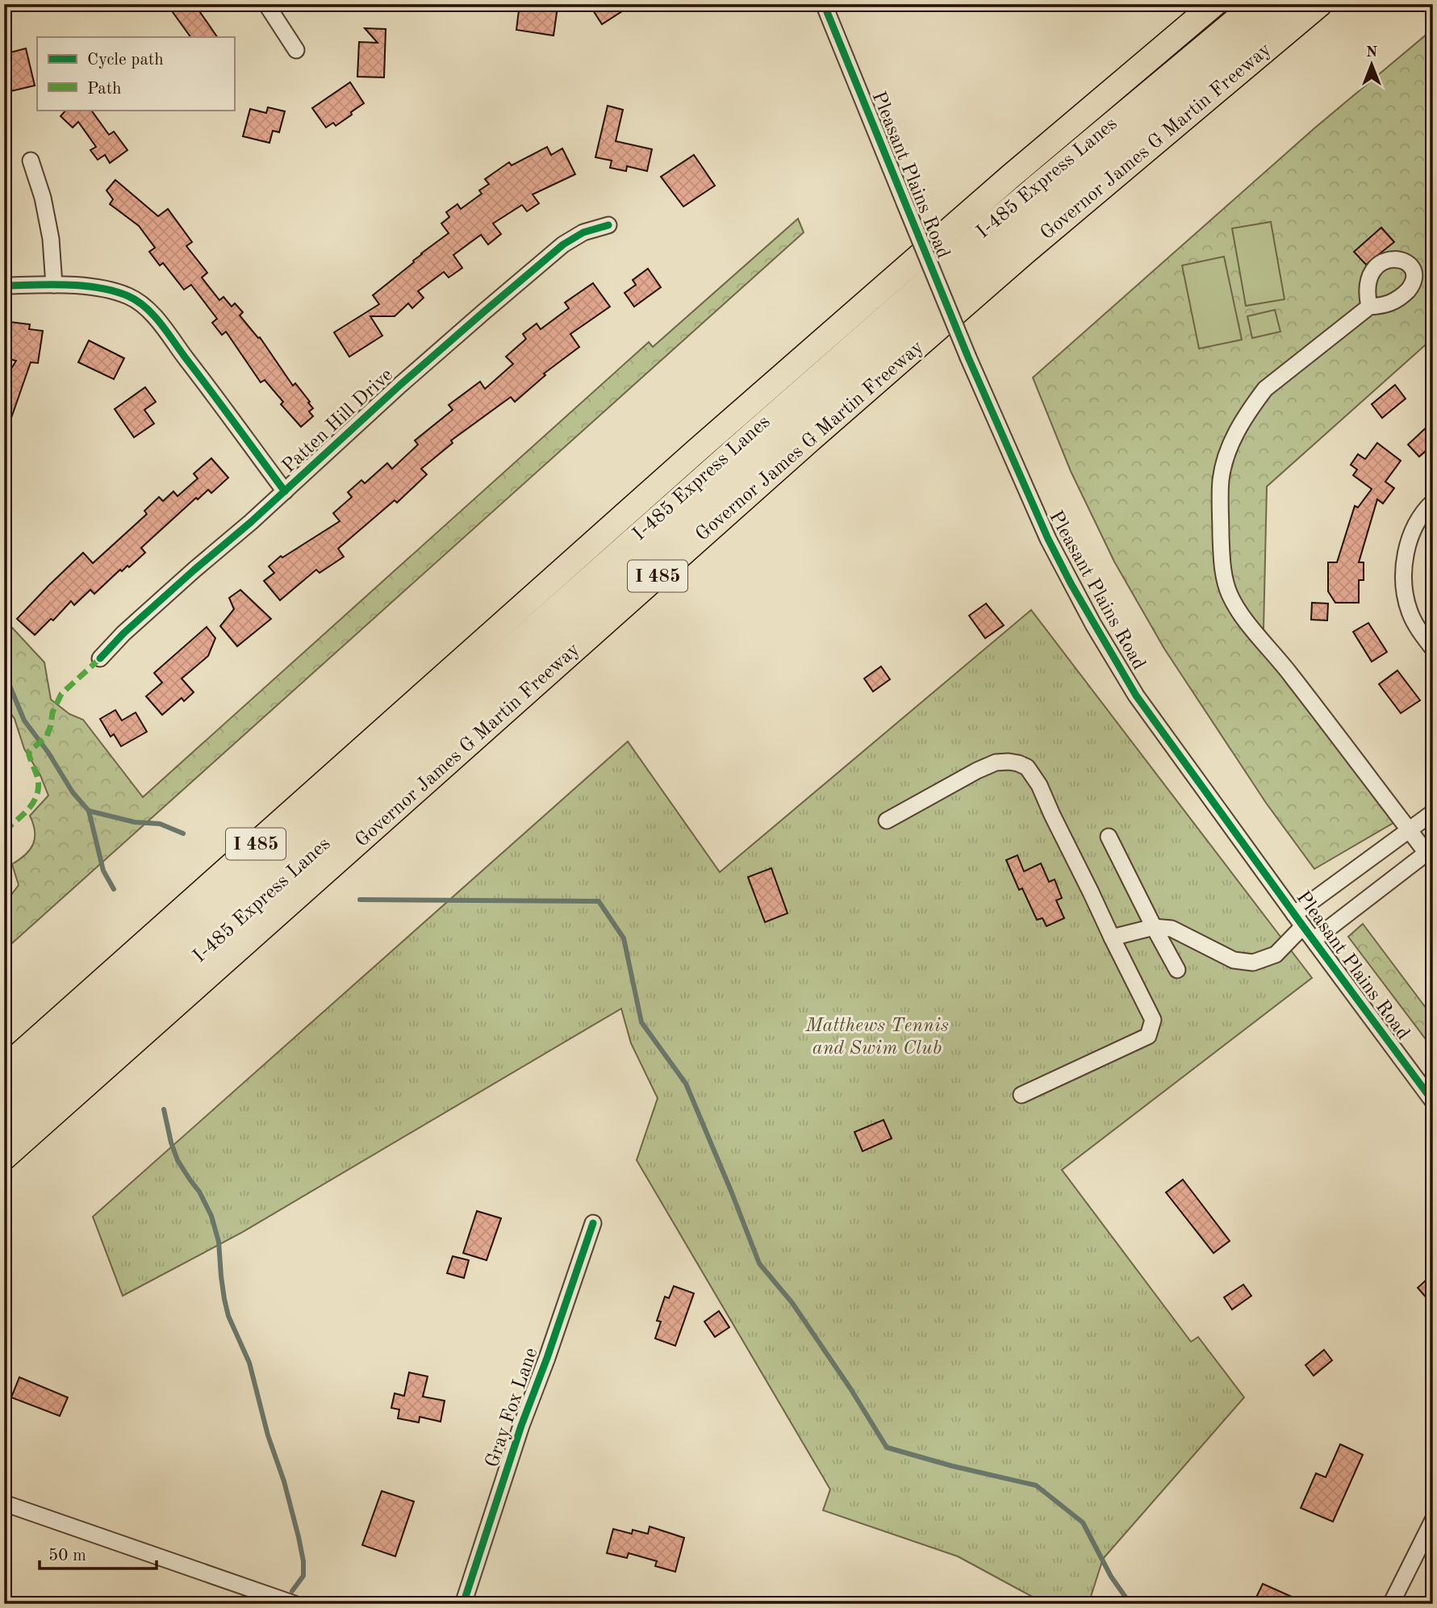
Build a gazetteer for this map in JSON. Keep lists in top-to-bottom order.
{
  "streets": {
    "highway": ["Governor James G Martin Freeway", "I-485 Express Lanes", "I 485"],
    "street": ["Pleasant Plains Road", "Patten Hill Drive", "Gray Fox Lane"]
  },
  "parks": ["Matthews Tennis and Swim Club"],
  "legend": ["Cycle path", "Path"],
  "scale_bar": "50 m",
  "north": "top"
}
